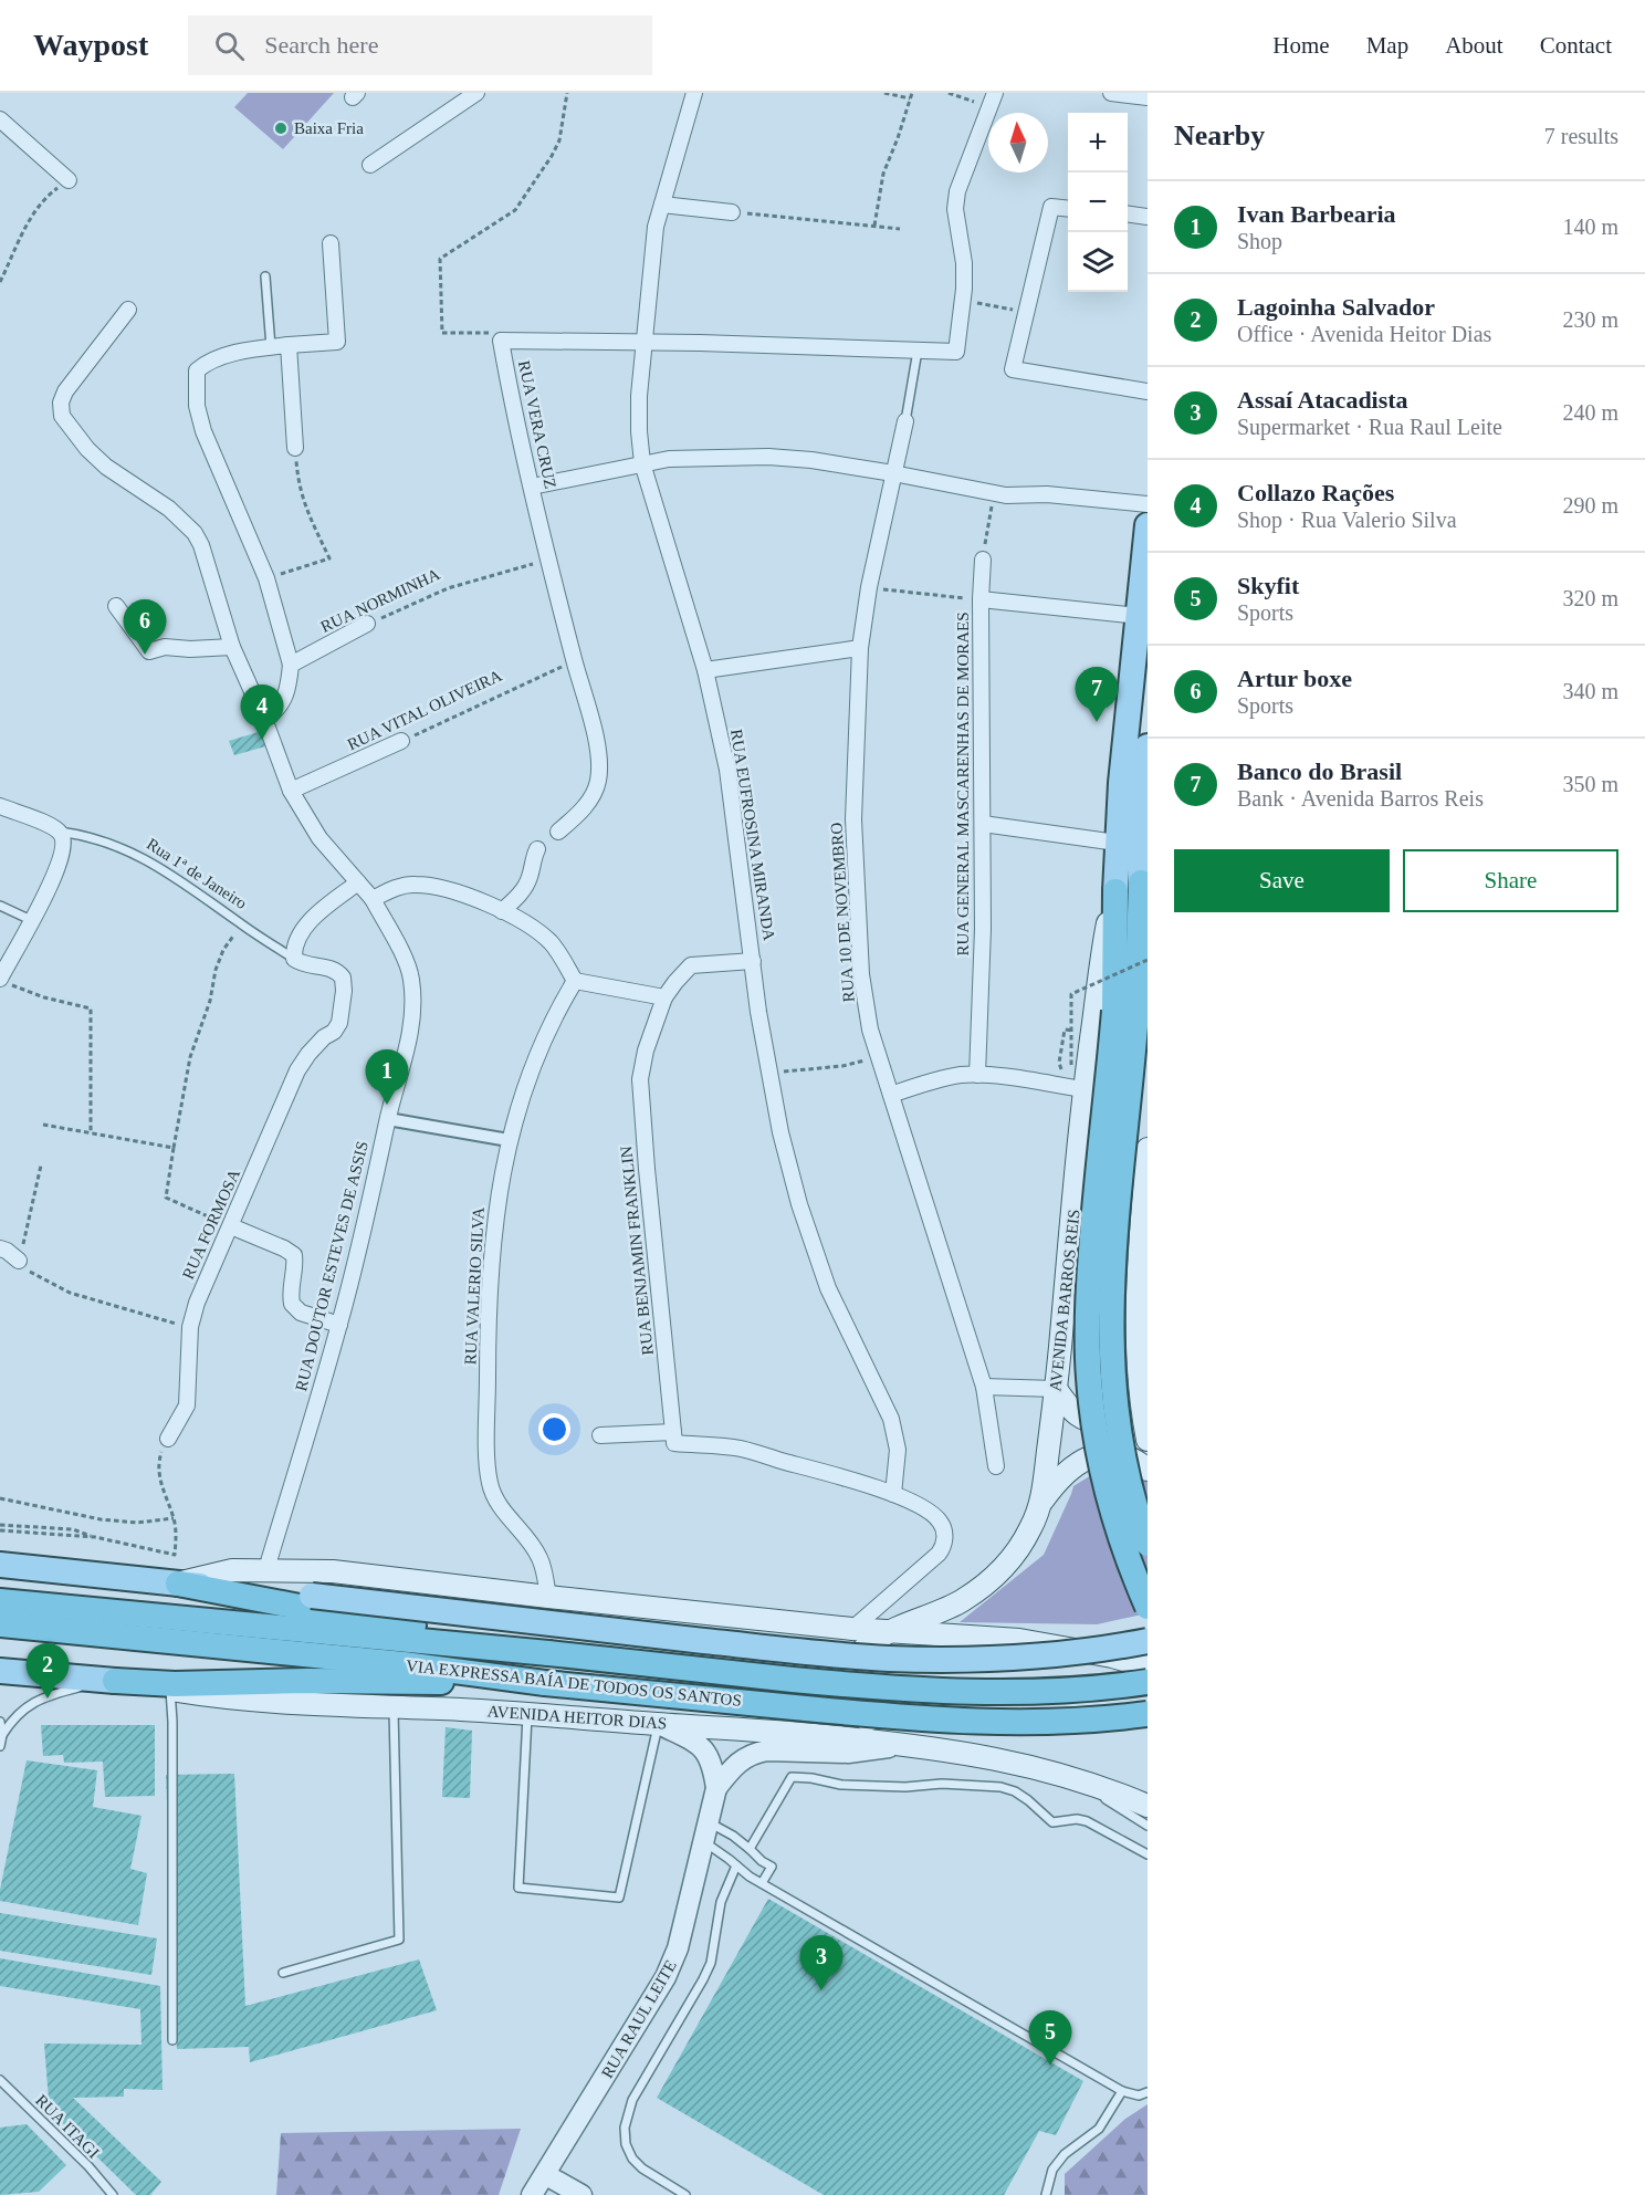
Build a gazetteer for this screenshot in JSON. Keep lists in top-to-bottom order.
{
  "streets": {
    "highway": ["AVENIDA BARROS REIS", "VIA EXPRESSA BAÍA DE TODOS OS SANTOS"],
    "main road": ["AVENIDA HEITOR DIAS"],
    "street": [
      "RUA VERA CRUZ",
      "RUA NORMINHA",
      "RUA VITAL OLIVEIRA",
      "RUA GENERAL MASCARENHAS DE MORAES",
      "RUA EUFROSINA MIRANDA",
      "Rua 1ª de Janeiro",
      "RUA 10 DE NOVEMBRO",
      "RUA FORMOSA",
      "RUA BENJAMIN FRANKLIN",
      "RUA DOUTOR ESTEVES DE ASSIS",
      "RUA VALERIO SILVA",
      "RUA RAUL LEITE"
    ],
    "lane": ["RUA ITAGI"]
  },
  "crossings": [
    ["RUA VERA CRUZ", "RUA NORMINHA"],
    ["RUA VERA CRUZ", "RUA VITAL OLIVEIRA"],
    ["RUA VERA CRUZ", "RUA EUFROSINA MIRANDA"],
    ["RUA EUFROSINA MIRANDA", "RUA BENJAMIN FRANKLIN"],
    ["Rua 1ª de Janeiro", "RUA FORMOSA"],
    ["AVENIDA HEITOR DIAS", "RUA RAUL LEITE"]
  ],
  "places": ["Baixa Fria"],
  "north": "top",
  "page": {
    "header": "Waypost",
    "search": "Search here",
    "nav": [
      "Home",
      "Map",
      "About",
      "Contact"
    ],
    "heading": ["Nearby", "7 results"],
    "map_buttons": ["+", "−"],
    "list": [
      {
        "mark": "1",
        "name": "Ivan Barbearia",
        "note": "Shop",
        "value": "140 m"
      },
      {
        "mark": "2",
        "name": "Lagoinha Salvador",
        "note": "Office · Avenida Heitor Dias",
        "value": "230 m"
      },
      {
        "mark": "3",
        "name": "Assaí Atacadista",
        "note": "Supermarket · Rua Raul Leite",
        "value": "240 m"
      },
      {
        "mark": "4",
        "name": "Collazo Rações",
        "note": "Shop · Rua Valerio Silva",
        "value": "290 m"
      },
      {
        "mark": "5",
        "name": "Skyfit",
        "note": "Sports",
        "value": "320 m"
      },
      {
        "mark": "6",
        "name": "Artur boxe",
        "note": "Sports",
        "value": "340 m"
      },
      {
        "mark": "7",
        "name": "Banco do Brasil",
        "note": "Bank · Avenida Barros Reis",
        "value": "350 m"
      }
    ],
    "pins": [
      "6",
      "7",
      "4",
      "1",
      "2",
      "3",
      "5"
    ],
    "buttons": ["Save", "Share"]
  }
}
